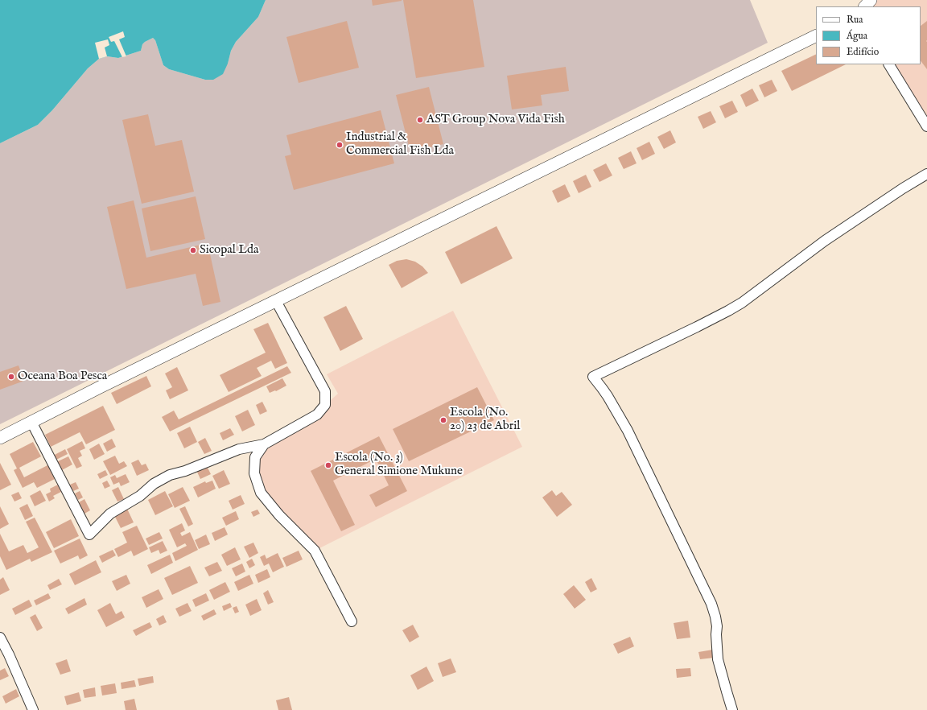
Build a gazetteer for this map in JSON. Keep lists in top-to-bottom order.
{
  "places": [
    "AST Group Nova Vida Fish",
    "Industrial & Commercial Fish Lda",
    "Sicopal Lda",
    "Oceana Boa Pesca",
    "Escola (No. 20) 23 de Abril",
    "Escola (No. 3) General Simione Mukune"
  ],
  "legend": ["Rua", "Água", "Edifício"]
}
